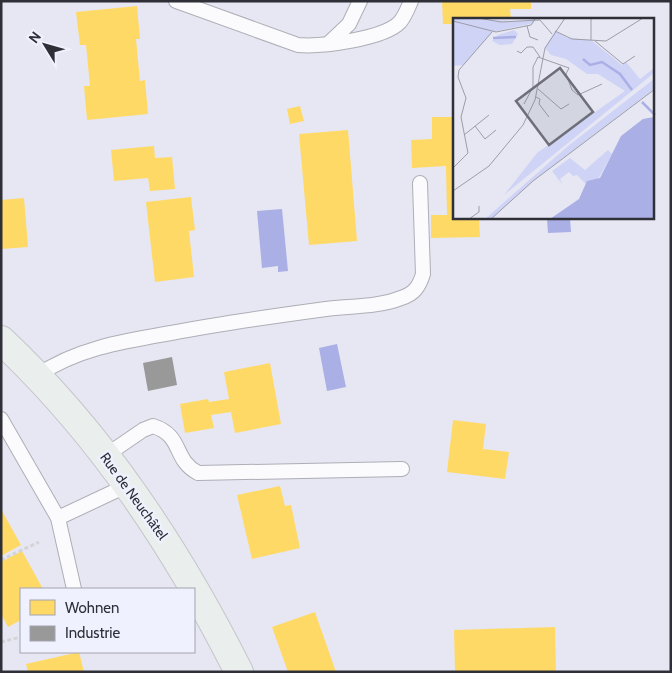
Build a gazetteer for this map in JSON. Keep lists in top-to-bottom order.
{
  "streets": {
    "main road": ["Rue de Neuchâtel"]
  },
  "legend": ["Wohnen", "Industrie"],
  "north": "top left"
}
